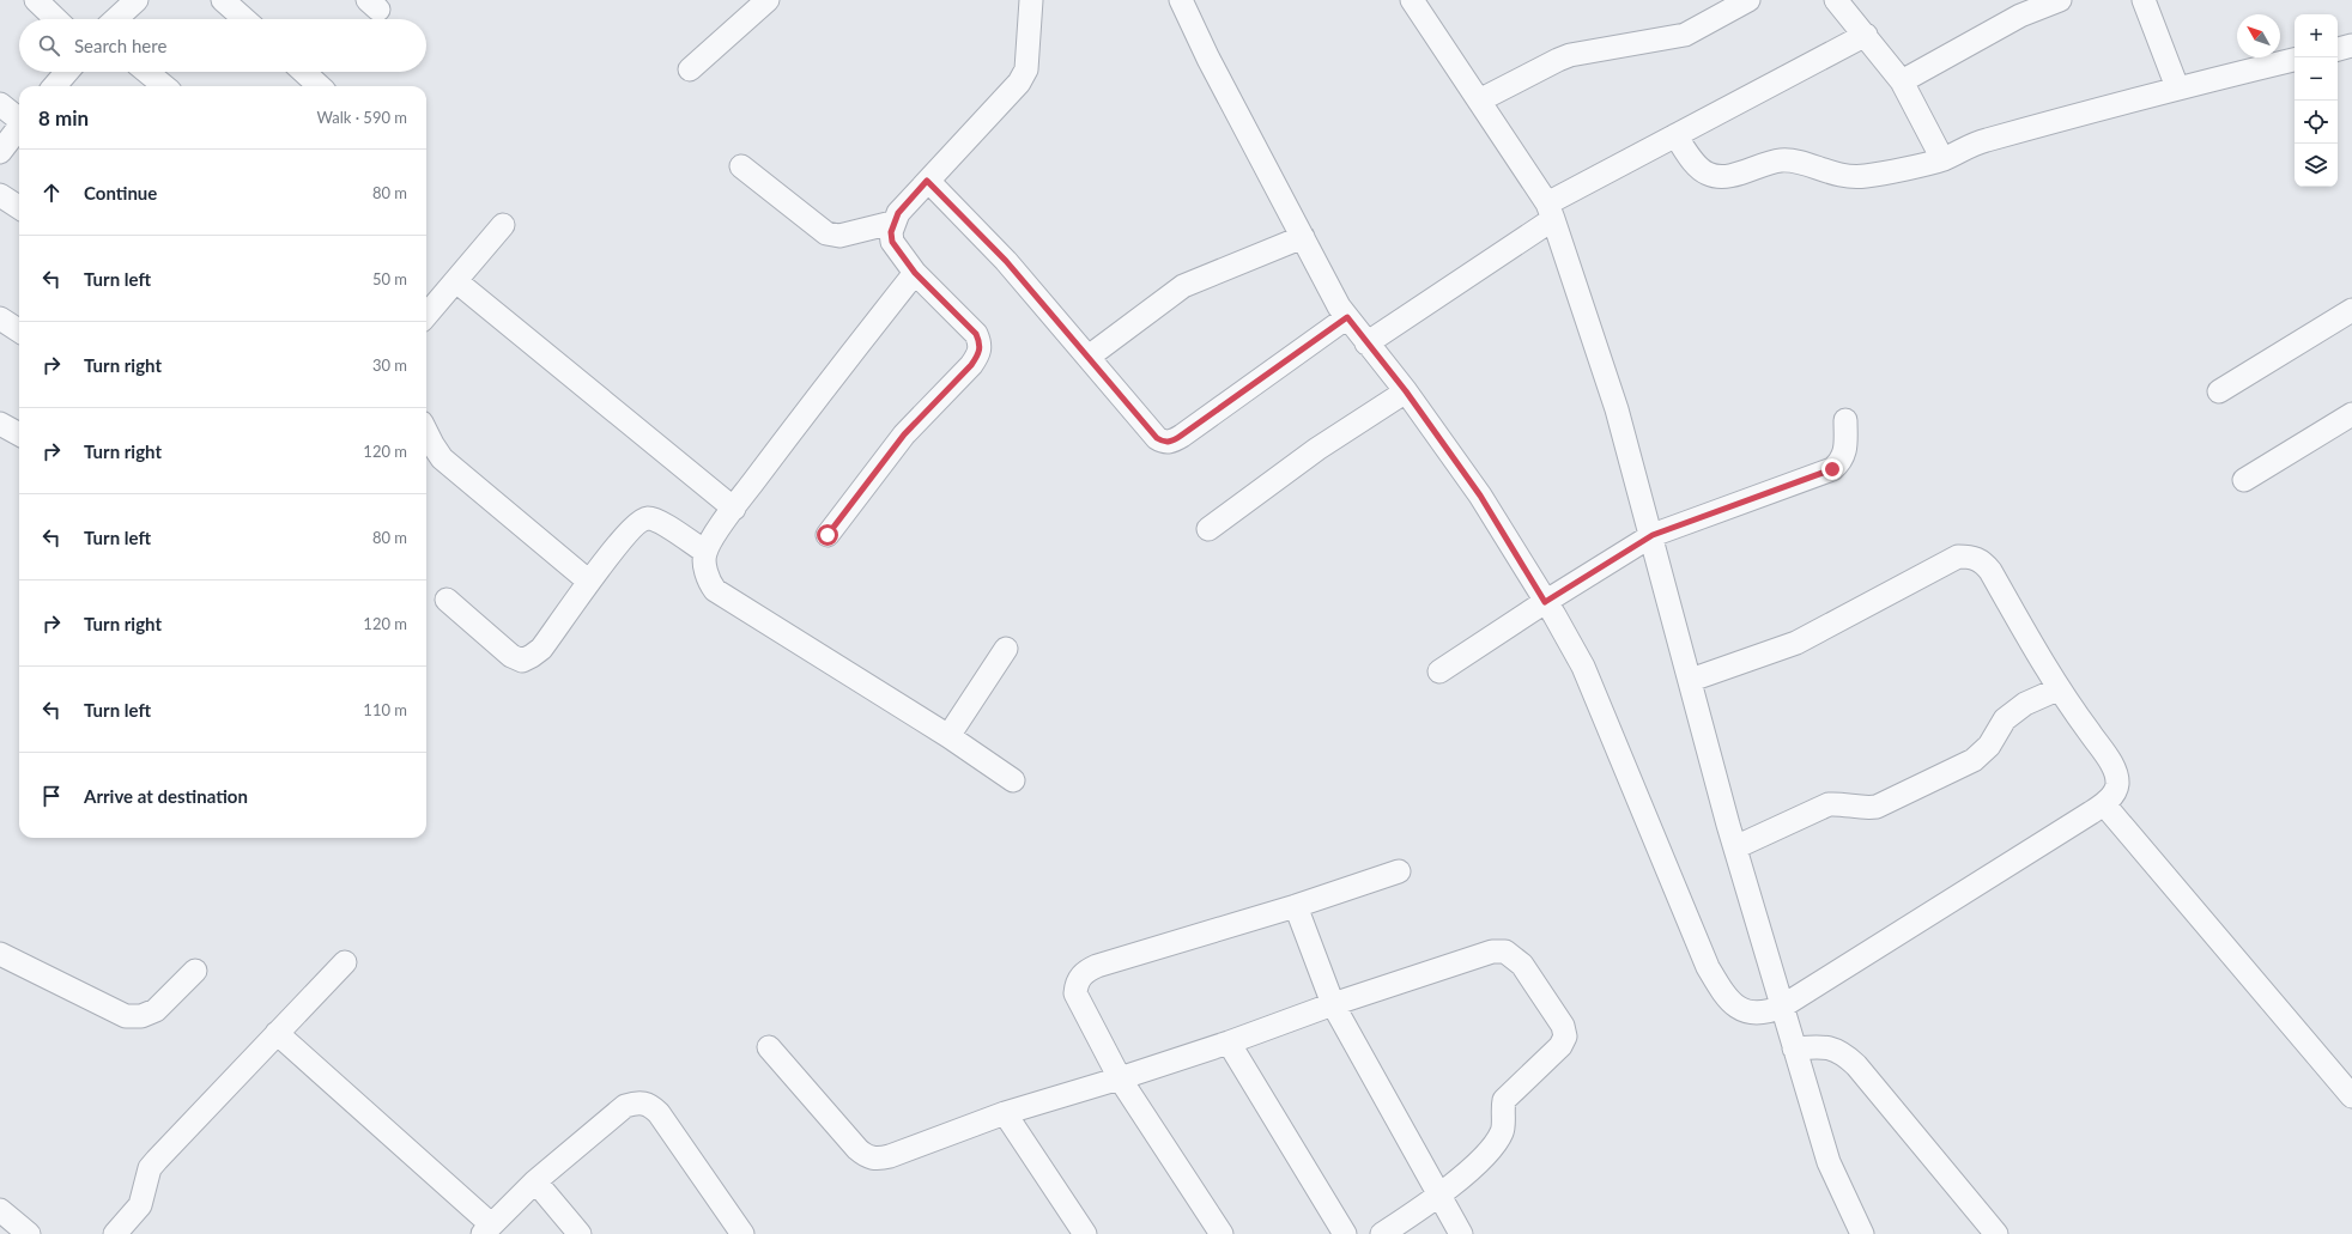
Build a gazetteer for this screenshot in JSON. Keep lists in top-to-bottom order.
{
  "north": "top left",
  "page": {
    "map_buttons": ["+", "−"],
    "search": "Search here",
    "heading": ["8 min", "Walk · 590 m"],
    "list": [
      ["Continue", "80 m"],
      ["Turn left", "50 m"],
      ["Turn right", "30 m"],
      ["Turn right", "120 m"],
      ["Turn left", "80 m"],
      ["Turn right", "120 m"],
      ["Turn left", "110 m"],
      "Arrive at destination"
    ]
  }
}
